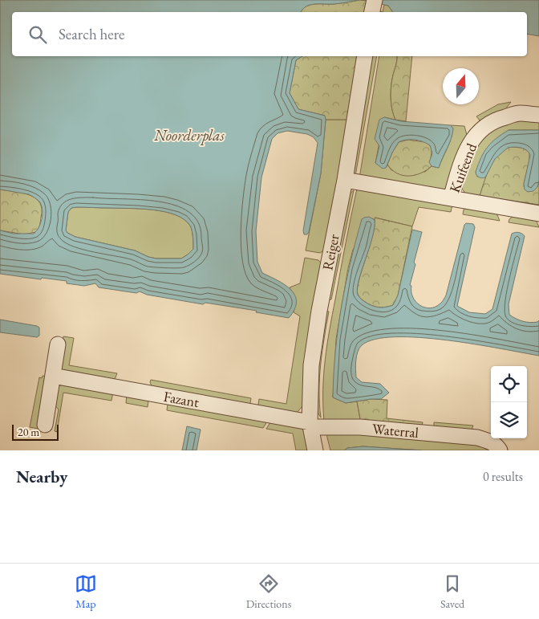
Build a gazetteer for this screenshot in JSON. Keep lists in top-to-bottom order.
{
  "streets": {
    "street": [
      "Kuifeend",
      "Reiger",
      "Fazant",
      "Waterral"
    ]
  },
  "crossings": [
    ["Kuifeend", "Reiger"],
    ["Reiger", "Fazant"],
    ["Reiger", "Waterral"],
    ["Fazant", "Waterral"]
  ],
  "water": ["Noorderplas"],
  "scale_bar": "20 m",
  "north": "top",
  "page": {
    "search": "Search here",
    "scale": "20 m",
    "heading": ["Nearby", "0 results"],
    "nav": ["Map", "Directions", "Saved"]
  }
}
